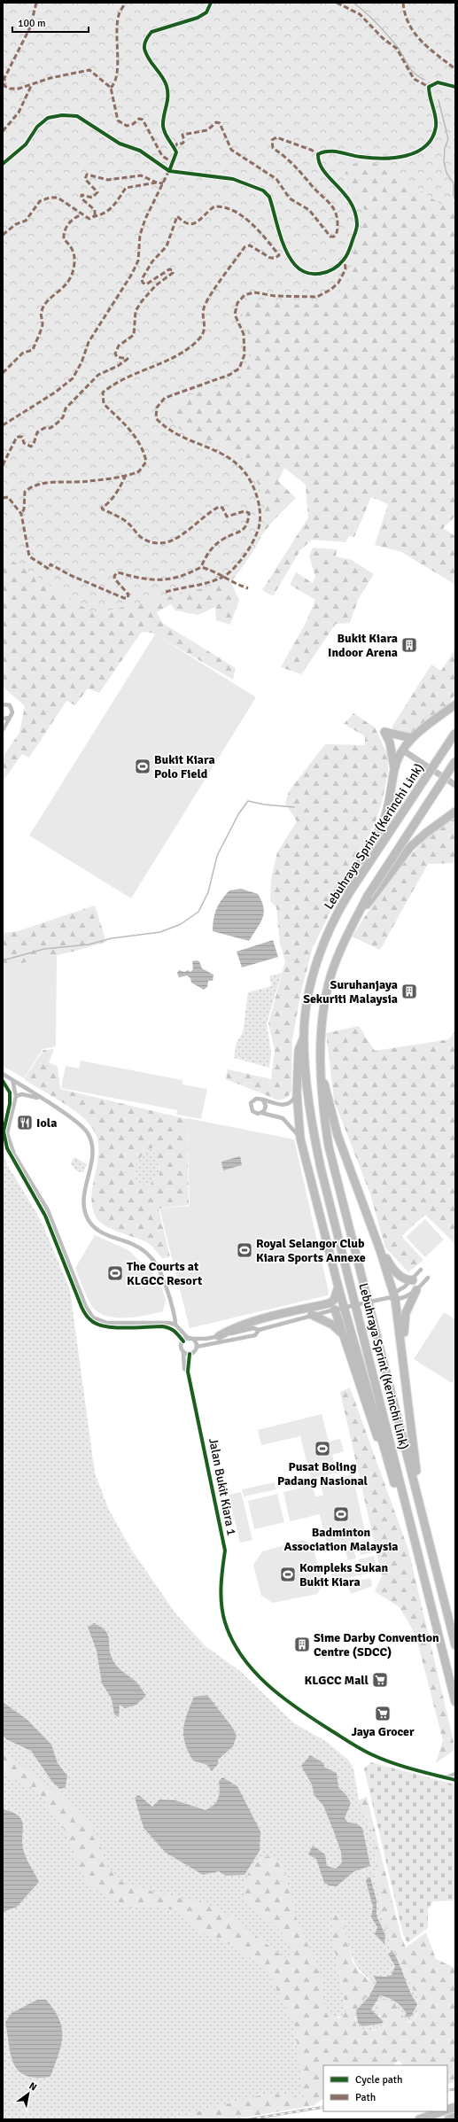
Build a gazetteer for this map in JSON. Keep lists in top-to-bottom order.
{
  "streets": {
    "highway": ["Lebuhraya Sprint (Kerinchi Link)"],
    "street": ["Jalan Bukit Kiara 1"]
  },
  "places": {
    "building": ["Bukit Kiara Indoor Arena", "Suruhanjaya Sekuriti Malaysia", "Sime Darby Convention Centre (SDCC)"],
    "sports": [
      "Bukit Kiara Polo Field",
      "Royal Selangor Club Kiara Sports Annexe",
      "The Courts at KLGCC Resort",
      "Pusat Boling Padang Nasional",
      "Badminton Association Malaysia",
      "Kompleks Sukan Bukit Kiara"
    ],
    "restaurant": ["Iola"],
    "supermarket": ["KLGCC Mall", "Jaya Grocer"]
  },
  "legend": ["Cycle path", "Path"],
  "scale_bar": "100 m",
  "north": "top right"
}
